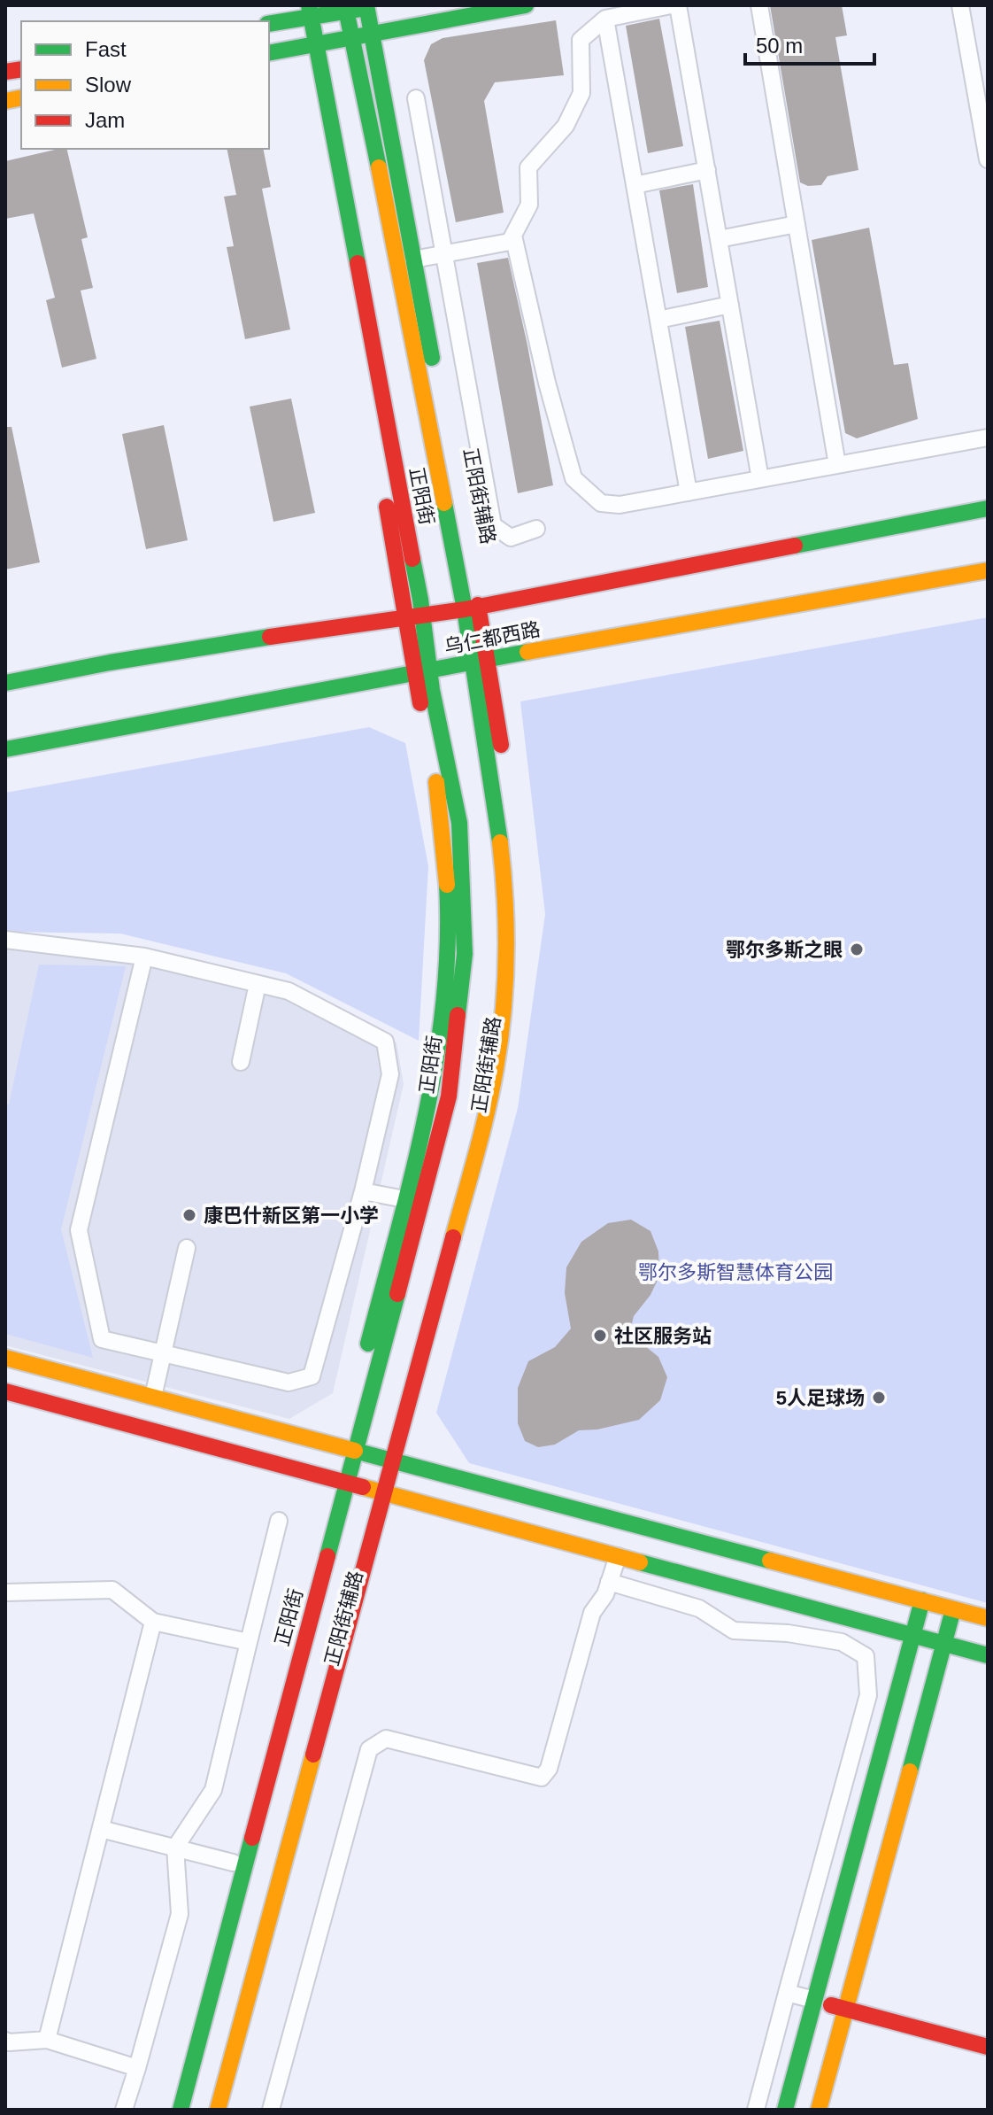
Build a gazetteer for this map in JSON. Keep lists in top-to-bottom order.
{
  "streets": {
    "street": ["正阳街", "正阳街辅路", "乌仁都西路"]
  },
  "crossings": [
    ["正阳街", "乌仁都西路"],
    ["正阳街辅路", "乌仁都西路"]
  ],
  "parks": ["鄂尔多斯智慧体育公园"],
  "places": [
    "鄂尔多斯之眼",
    "康巴什新区第一小学",
    "社区服务站",
    "5人足球场"
  ],
  "legend": ["Fast", "Slow", "Jam"],
  "scale_bar": "50 m"
}
